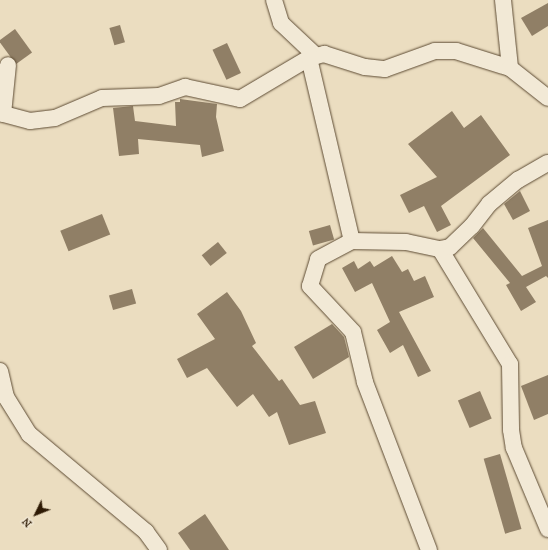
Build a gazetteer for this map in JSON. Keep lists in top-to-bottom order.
{
  "north": "bottom left"
}
